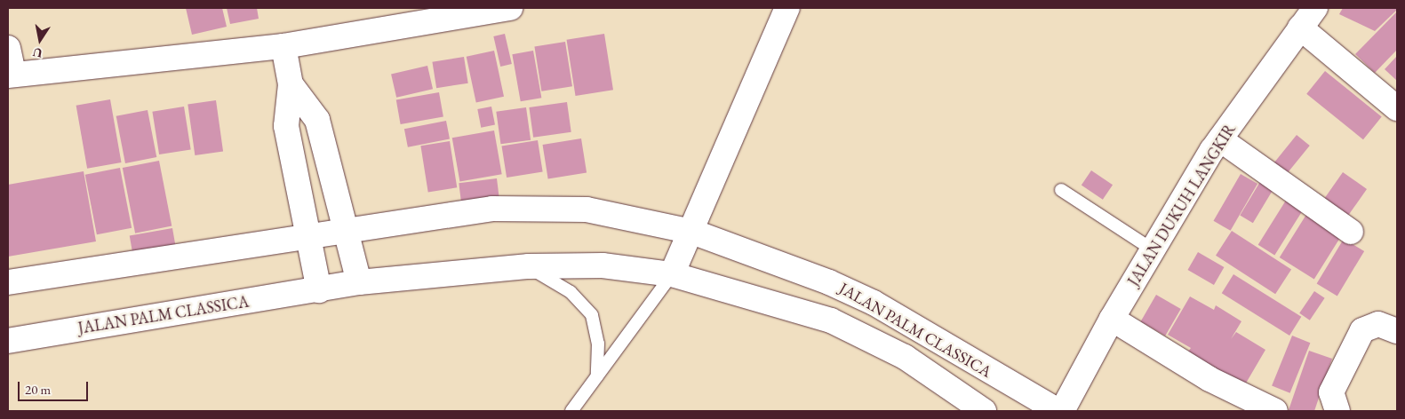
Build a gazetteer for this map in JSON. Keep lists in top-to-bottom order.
{
  "streets": {
    "street": ["JALAN DUKUH LANGKIR", "JALAN PALM CLASSICA"]
  },
  "scale_bar": "20 m",
  "north": "bottom"
}
